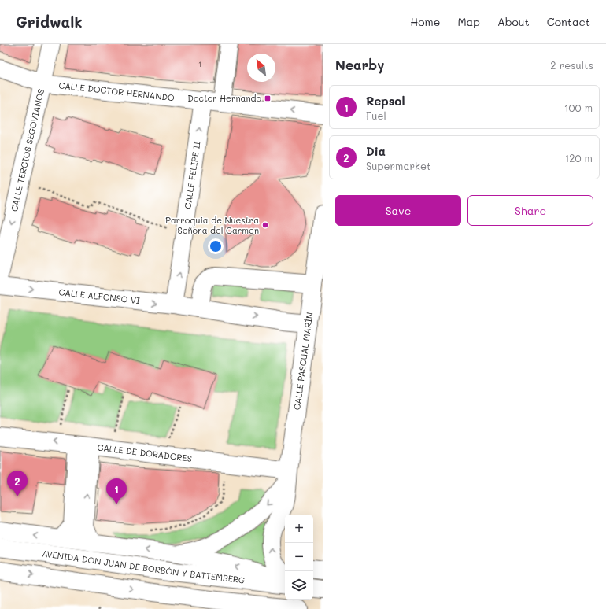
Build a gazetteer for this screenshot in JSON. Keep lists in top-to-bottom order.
{
  "streets": {
    "street": [
      "CALLE DOCTOR HERNANDO",
      "CALLE TERCIOS SEGOVIANOS",
      "CALLE FELIPE II",
      "CALLE ALFONSO VI",
      "CALLE PASCUAL MARÍN",
      "CALLE DE DORADORES",
      "AVENIDA DON JUAN DE BORBÓN Y BATTEMBERG"
    ]
  },
  "crossings": [
    ["CALLE DOCTOR HERNANDO", "CALLE TERCIOS SEGOVIANOS"],
    ["CALLE DOCTOR HERNANDO", "CALLE FELIPE II"],
    ["CALLE FELIPE II", "CALLE ALFONSO VI"],
    ["CALLE ALFONSO VI", "CALLE PASCUAL MARÍN"],
    ["CALLE PASCUAL MARÍN", "CALLE DE DORADORES"]
  ],
  "one_way": ["CALLE TERCIOS SEGOVIANOS", "CALLE FELIPE II", "CALLE ALFONSO VI"],
  "places": {
    "transit": ["Doctor Hernando"],
    "other": ["Parroquia de Nuestra Señora del Carmen"]
  },
  "house_numbers": ["1"],
  "north": "top left",
  "page": {
    "header": "Gridwalk",
    "nav": [
      "Home",
      "Map",
      "About",
      "Contact"
    ],
    "heading": ["Nearby", "2 results"],
    "list": [
      {
        "mark": "1",
        "name": "Repsol",
        "note": "Fuel",
        "value": "100 m"
      },
      {
        "mark": "2",
        "name": "Dia",
        "note": "Supermarket",
        "value": "120 m"
      }
    ],
    "buttons": ["Save", "Share"],
    "pins": ["2", "1"],
    "map_buttons": ["+", "−"]
  }
}
